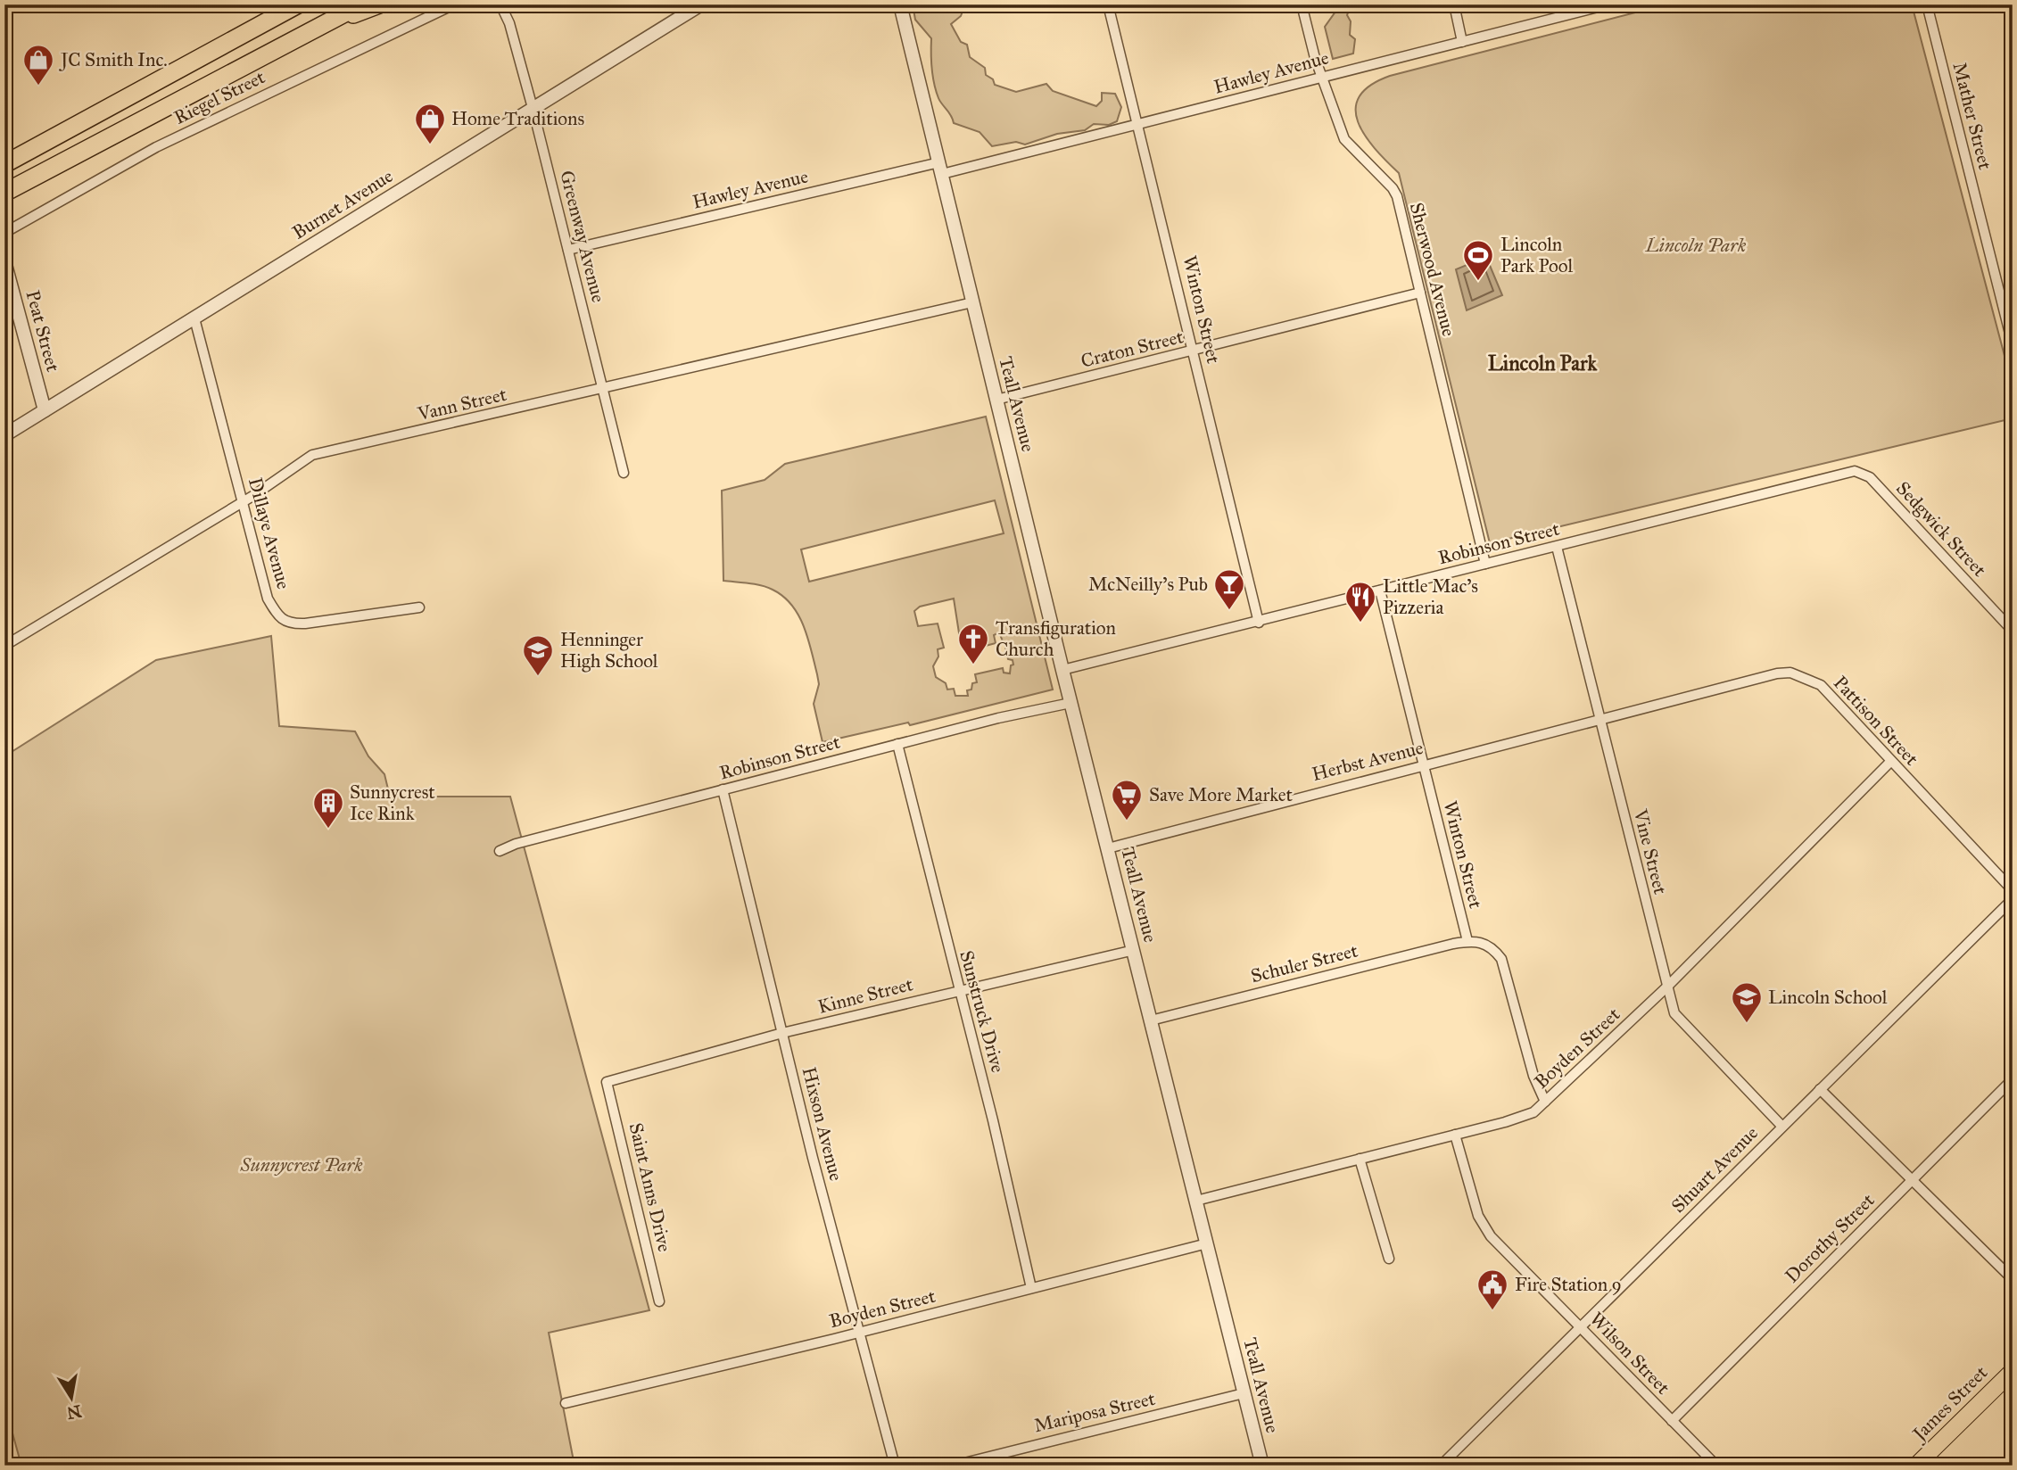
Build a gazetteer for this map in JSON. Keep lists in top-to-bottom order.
{
  "streets": {
    "main road": ["James Street"],
    "street": [
      "Hawley Avenue",
      "Riegel Street",
      "Mather Street",
      "Burnet Avenue",
      "Greenway Avenue",
      "Sherwood Avenue",
      "Winton Street",
      "Peat Street",
      "Craton Street",
      "Vann Street",
      "Teall Avenue",
      "Sedgwick Street",
      "Dillaye Avenue",
      "Robinson Street",
      "Pattison Street",
      "Herbst Avenue",
      "Vine Street",
      "Schuler Street",
      "Kinne Street",
      "Sunstruck Drive",
      "Boyden Street",
      "Hixson Avenue",
      "Shuart Avenue",
      "Saint Anns Drive",
      "Dorothy Street",
      "Wilson Street",
      "Mariposa Street"
    ]
  },
  "crossings": [
    ["Hawley Avenue", "Greenway Avenue"],
    ["Hawley Avenue", "Sherwood Avenue"],
    ["Hawley Avenue", "Winton Street"],
    ["Hawley Avenue", "Teall Avenue"],
    ["Burnet Avenue", "Greenway Avenue"],
    ["Burnet Avenue", "Peat Street"],
    ["Burnet Avenue", "Dillaye Avenue"],
    ["Greenway Avenue", "Vann Street"],
    ["Sherwood Avenue", "Craton Street"],
    ["Sherwood Avenue", "Robinson Street"],
    ["Winton Street", "Craton Street"],
    ["Winton Street", "Robinson Street"],
    ["Winton Street", "Herbst Avenue"],
    ["Winton Street", "Schuler Street"],
    ["Craton Street", "Teall Avenue"],
    ["Vann Street", "Teall Avenue"],
    ["Vann Street", "Dillaye Avenue"],
    ["Teall Avenue", "Robinson Street"],
    ["Teall Avenue", "Herbst Avenue"],
    ["Teall Avenue", "Schuler Street"],
    ["Teall Avenue", "Kinne Street"],
    ["Teall Avenue", "Boyden Street"],
    ["Teall Avenue", "Mariposa Street"],
    ["Sedgwick Street", "Robinson Street"],
    ["Robinson Street", "Vine Street"],
    ["Robinson Street", "Sunstruck Drive"],
    ["Robinson Street", "Hixson Avenue"],
    ["Pattison Street", "Herbst Avenue"],
    ["Pattison Street", "Vine Street"],
    ["Pattison Street", "Boyden Street"],
    ["Herbst Avenue", "Vine Street"],
    ["Vine Street", "Boyden Street"],
    ["Vine Street", "Shuart Avenue"],
    ["Kinne Street", "Sunstruck Drive"],
    ["Kinne Street", "Hixson Avenue"],
    ["Kinne Street", "Saint Anns Drive"],
    ["Sunstruck Drive", "Boyden Street"],
    ["Boyden Street", "Hixson Avenue"],
    ["Boyden Street", "Wilson Street"],
    ["Shuart Avenue", "Wilson Street"],
    ["Dorothy Street", "Wilson Street"]
  ],
  "districts": ["Lincoln Park"],
  "parks": ["Lincoln Park", "Sunnycrest Park"],
  "places": {
    "shop": ["JC Smith Inc.", "Home Traditions"],
    "sports": ["Lincoln Park Pool"],
    "bar": ["McNeilly's Pub"],
    "restaurant": ["Little Mac's Pizzeria"],
    "church": ["Transfiguration Church"],
    "school or university": ["Henninger High School", "Lincoln School"],
    "supermarket": ["Save More Market"],
    "building": ["Sunnycrest Ice Rink"],
    "public building": ["Fire Station 9"]
  },
  "north": "bottom"
}
